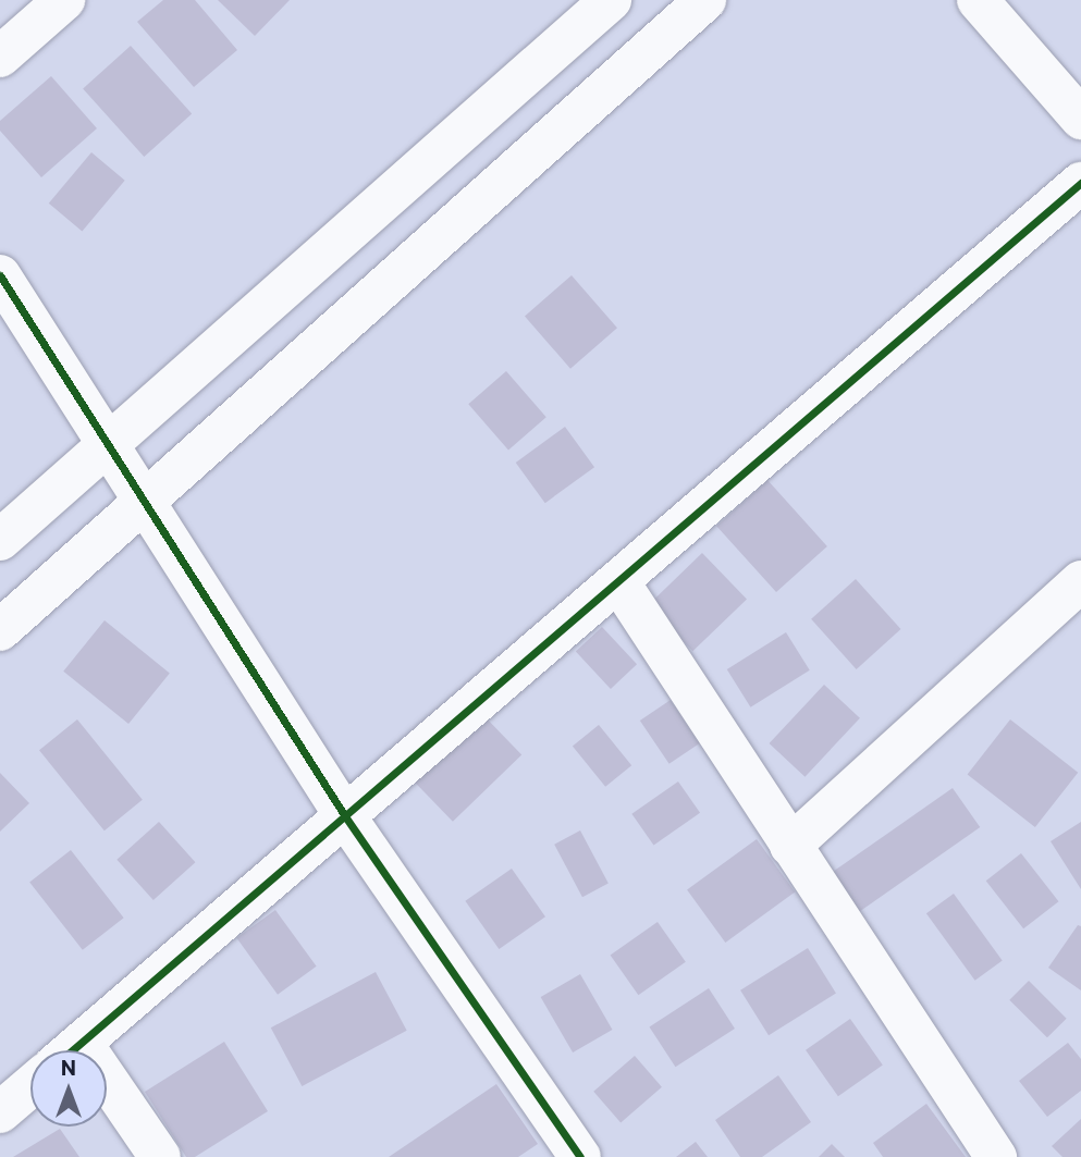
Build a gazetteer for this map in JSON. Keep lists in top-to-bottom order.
{
  "north": "top"
}
